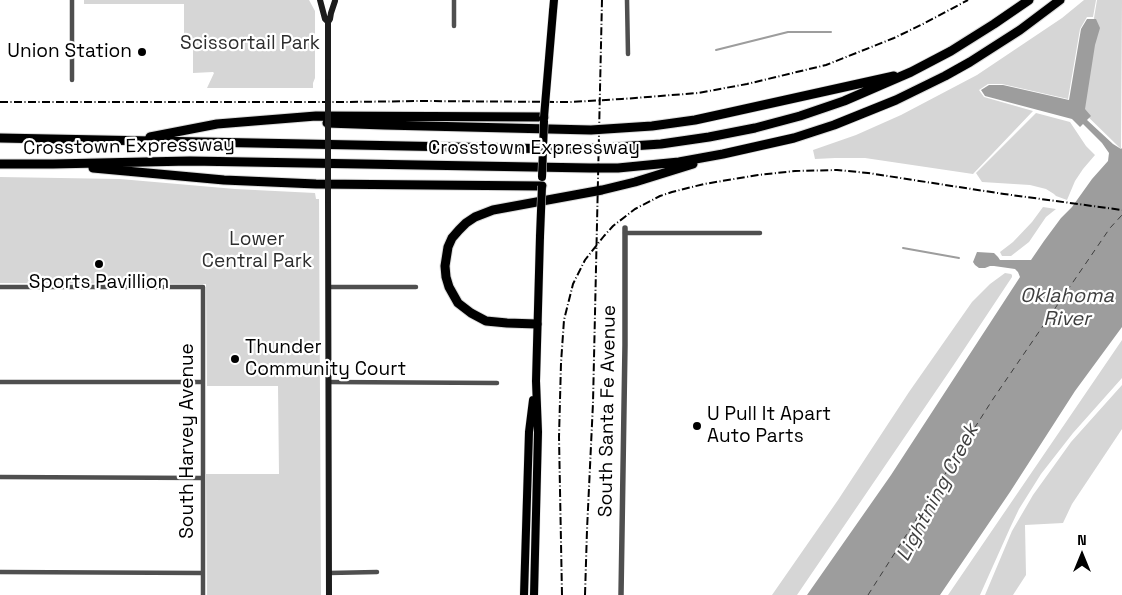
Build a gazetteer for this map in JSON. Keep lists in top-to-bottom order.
{
  "streets": {
    "highway": ["Crosstown Expressway"],
    "street": ["South Santa Fe Avenue", "South Harvey Avenue"]
  },
  "water": ["Oklahoma River", "Lightning Creek"],
  "parks": ["Scissortail Park", "Lower Central Park"],
  "places": [
    "Union Station",
    "Sports Pavillion",
    "Thunder Community Court",
    "U Pull It Apart Auto Parts"
  ],
  "north": "top"
}
